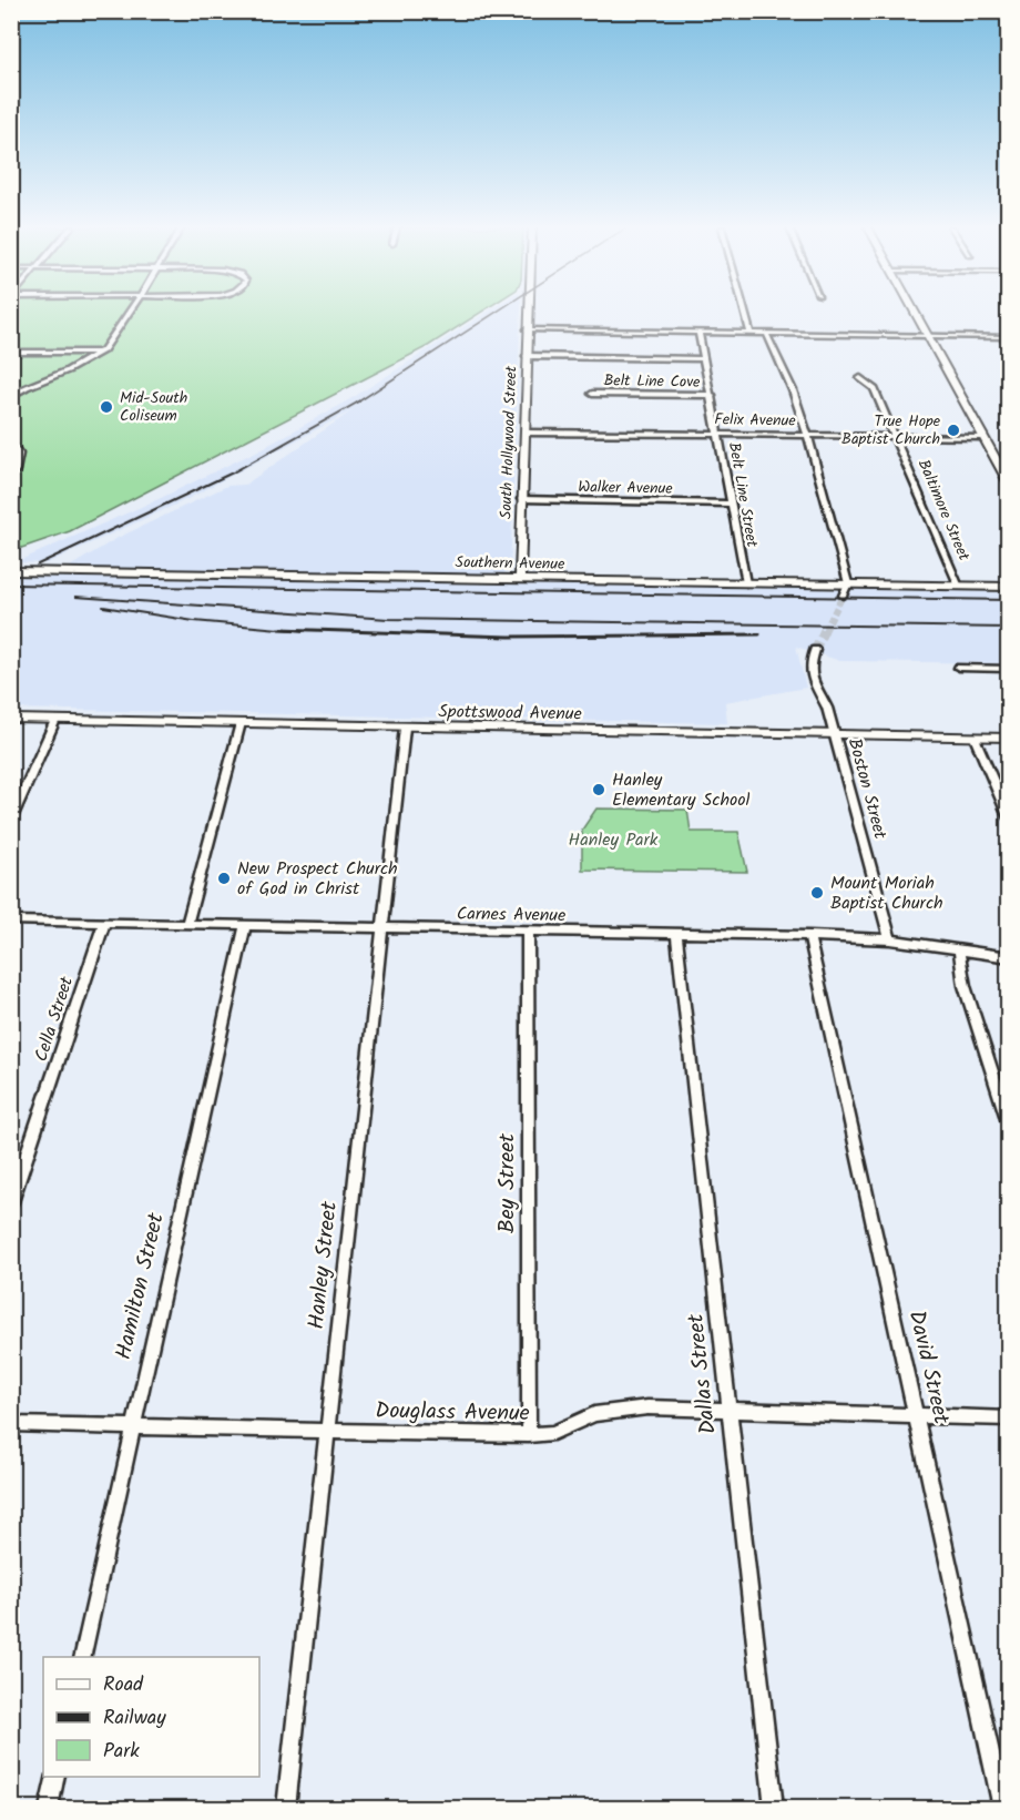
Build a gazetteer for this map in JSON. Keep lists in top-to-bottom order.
{
  "streets": {
    "main road": ["South Hollywood Street", "Southern Avenue", "Spottswood Avenue"],
    "street": [
      "Belt Line Cove",
      "Felix Avenue",
      "Walker Avenue",
      "Belt Line Street",
      "Baltimore Street",
      "Boston Street",
      "Carnes Avenue",
      "Cella Street",
      "Bey Street",
      "Hanley Street",
      "Hamilton Street",
      "David Street",
      "Dallas Street",
      "Douglass Avenue"
    ]
  },
  "crossings": [
    ["Belt Line Cove", "Belt Line Street"],
    ["Felix Avenue", "South Hollywood Street"],
    ["Felix Avenue", "Belt Line Street"],
    ["Felix Avenue", "Baltimore Street"],
    ["South Hollywood Street", "Walker Avenue"],
    ["South Hollywood Street", "Southern Avenue"],
    ["Walker Avenue", "Belt Line Street"],
    ["Belt Line Street", "Southern Avenue"],
    ["Baltimore Street", "Southern Avenue"],
    ["Spottswood Avenue", "Boston Street"],
    ["Spottswood Avenue", "Hanley Street"],
    ["Boston Street", "Carnes Avenue"],
    ["Carnes Avenue", "Cella Street"],
    ["Carnes Avenue", "Bey Street"],
    ["Carnes Avenue", "Hanley Street"],
    ["Carnes Avenue", "Hamilton Street"],
    ["Carnes Avenue", "David Street"],
    ["Carnes Avenue", "Dallas Street"],
    ["Bey Street", "Douglass Avenue"],
    ["Hanley Street", "Douglass Avenue"],
    ["Hamilton Street", "Douglass Avenue"],
    ["David Street", "Douglass Avenue"],
    ["Dallas Street", "Douglass Avenue"]
  ],
  "parks": ["Hanley Park"],
  "places": [
    "Mid-South Coliseum",
    "True Hope Baptist Church",
    "Hanley Elementary School",
    "New Prospect Church of God in Christ",
    "Mount Moriah Baptist Church"
  ],
  "legend": ["Road", "Railway", "Park"]
}
